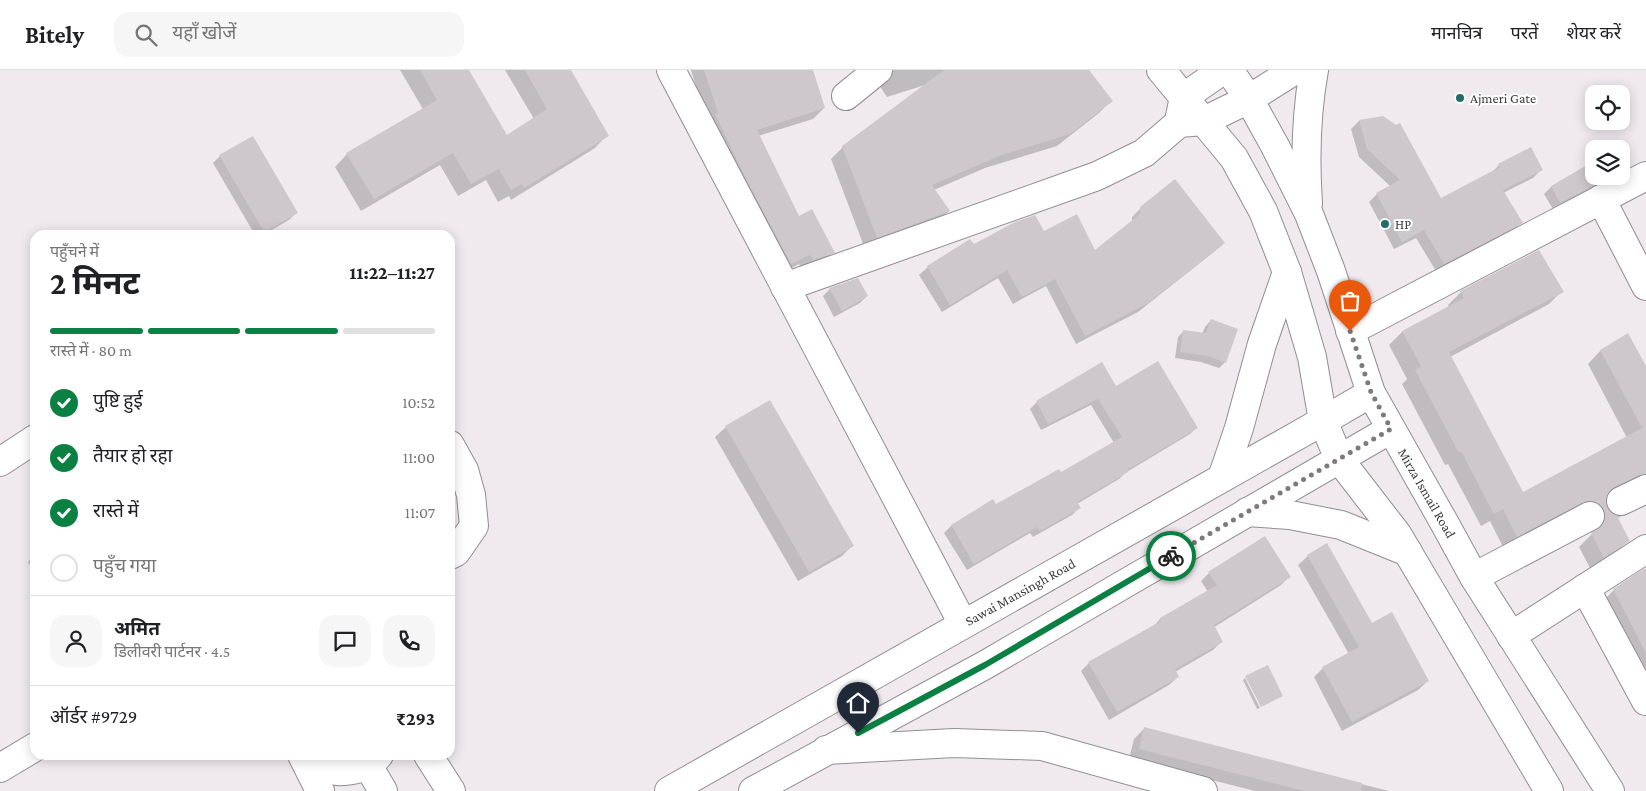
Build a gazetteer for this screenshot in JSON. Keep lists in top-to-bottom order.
{
  "streets": {
    "main road": ["Mirza Ismail Road", "Sawai Mansingh Road"]
  },
  "crossings": [
    ["Mirza Ismail Road", "Sawai Mansingh Road"]
  ],
  "places": ["Ajmeri Gate", "HP"],
  "page": {
    "header": "Bitely",
    "search": "यहाँ खोजें",
    "nav": ["मानचित्र", "परतें", "शेयर करें"],
    "heading": ["2 मिनट", "पहुँचने में", "11:22–11:27"],
    "panel": [
      "अमित",
      "डिलीवरी पार्टनर · 4.5",
      "ऑर्डर #9729",
      "₹293"
    ],
    "bar": "रास्ते में · 80 m",
    "list": [
      ["पुष्टि हुई", "10:52"],
      ["तैयार हो रहा", "11:00"],
      ["रास्ते में", "11:07"],
      "पहुँच गया"
    ]
  }
}
